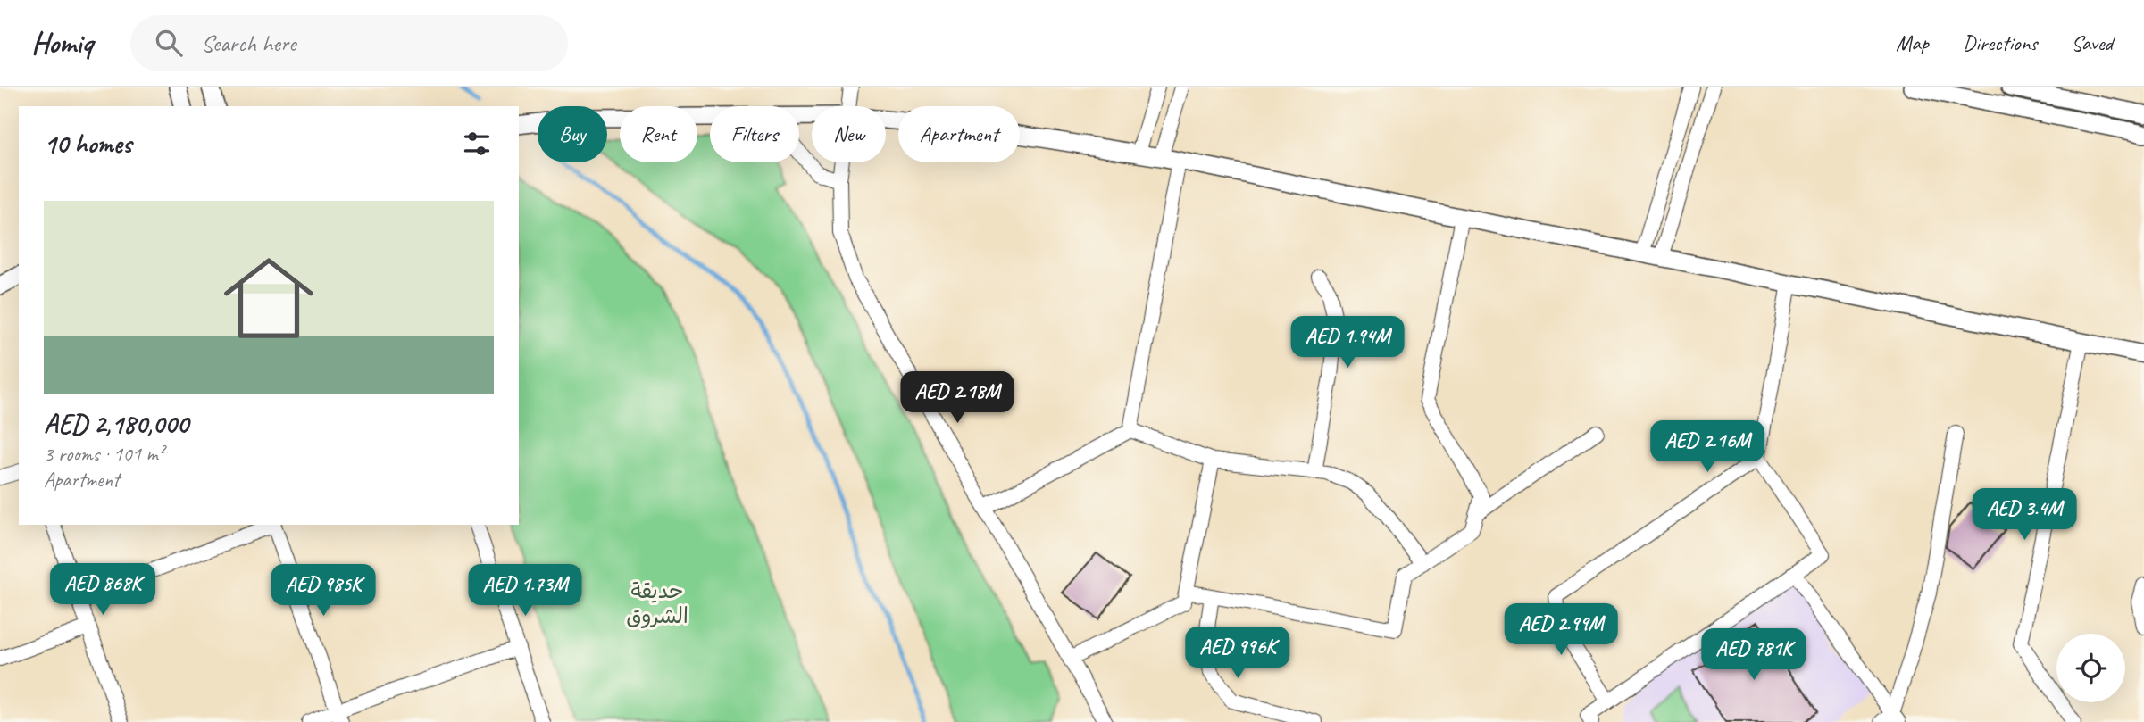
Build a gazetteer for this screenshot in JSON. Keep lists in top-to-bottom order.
{
  "parks": ["حديقة الشروق"],
  "page": {
    "header": "Homiq",
    "search": "Search here",
    "nav": ["Map", "Directions", "Saved"],
    "chip": [
      "Buy",
      "Rent",
      "Filters",
      "New",
      "Apartment"
    ],
    "heading": "10 homes",
    "list": [
      {
        "name": "AED 2,180,000",
        "note": "3 rooms · 101 m² · Apartment"
      }
    ],
    "price": [
      "AED 1.94M",
      "AED 2.18M",
      "AED 2.16M",
      "AED 3.4M",
      "AED 868K",
      "AED 985K",
      "AED 1.73M",
      "AED 2.99M",
      "AED 996K",
      "AED 781K"
    ]
  }
}
